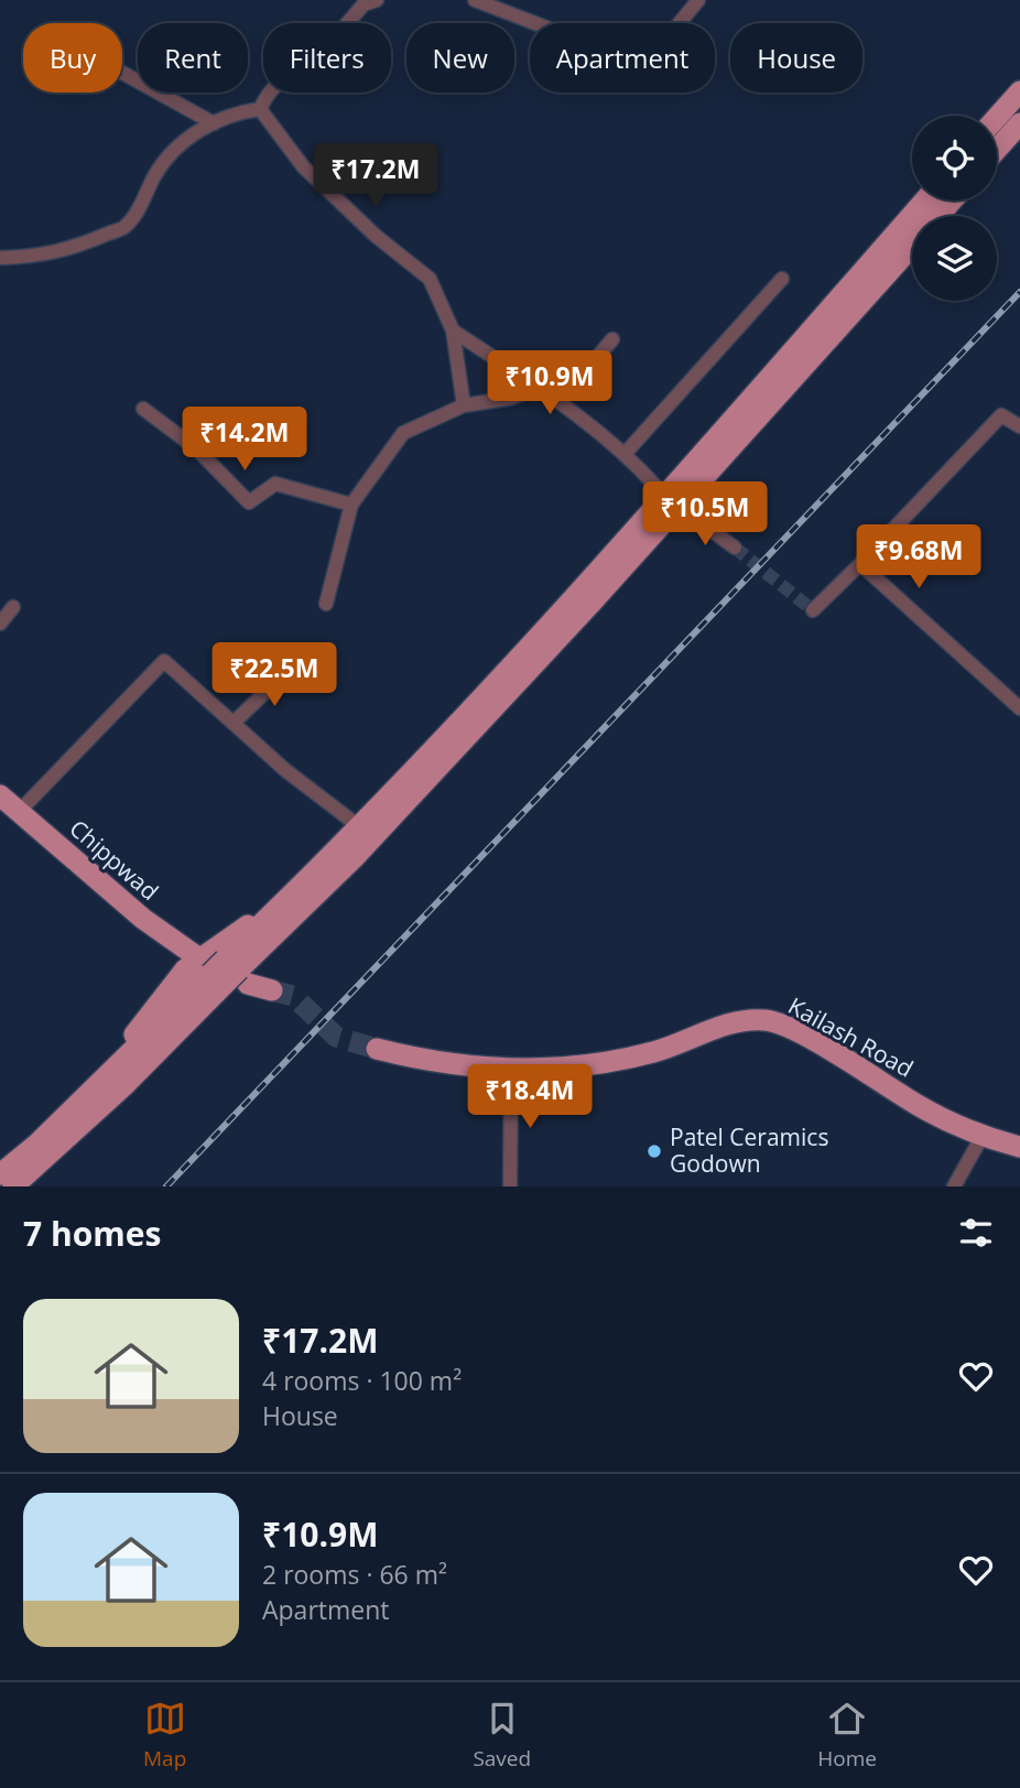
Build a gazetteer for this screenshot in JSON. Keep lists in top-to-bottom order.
{
  "streets": {
    "main road": ["Chippwad", "Kailash Road"]
  },
  "places": ["Patel Ceramics Godown"],
  "page": {
    "chip": [
      "Buy",
      "Rent",
      "Filters",
      "New",
      "Apartment",
      "House"
    ],
    "price": [
      "₹17.2M",
      "₹10.9M",
      "₹14.2M",
      "₹10.5M",
      "₹9.68M",
      "₹22.5M",
      "₹18.4M"
    ],
    "heading": "7 homes",
    "list": [
      {
        "name": "₹17.2M",
        "note": "4 rooms · 100 m² · House"
      },
      {
        "name": "₹10.9M",
        "note": "2 rooms · 66 m² · Apartment"
      }
    ],
    "tabs": ["Map", "Saved", "Home"]
  }
}
